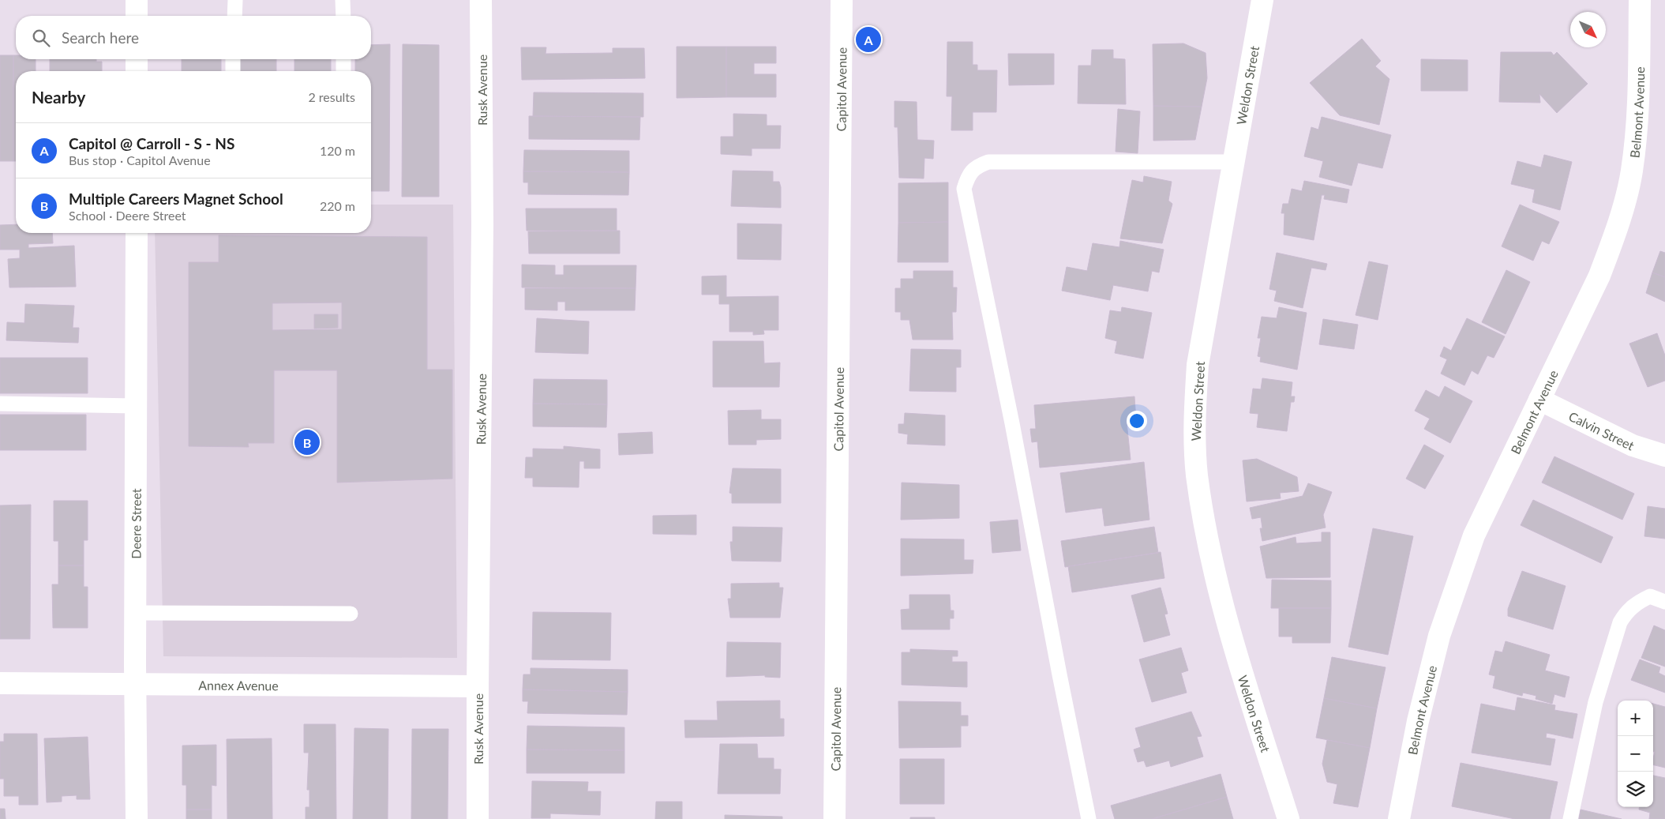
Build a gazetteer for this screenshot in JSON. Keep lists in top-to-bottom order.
{
  "streets": {
    "street": [
      "Weldon Street",
      "Rusk Avenue",
      "Capitol Avenue",
      "Belmont Avenue",
      "Calvin Street",
      "Deere Street",
      "Annex Avenue"
    ]
  },
  "crossings": [
    ["Rusk Avenue", "Annex Avenue"],
    ["Belmont Avenue", "Calvin Street"],
    ["Deere Street", "Annex Avenue"]
  ],
  "north": "bottom right",
  "page": {
    "search": "Search here",
    "pins": ["A", "B"],
    "heading": ["Nearby", "2 results"],
    "list": [
      {
        "mark": "A",
        "name": "Capitol @ Carroll - S - NS",
        "note": "Bus stop · Capitol Avenue",
        "value": "120 m"
      },
      {
        "mark": "B",
        "name": "Multiple Careers Magnet School",
        "note": "School · Deere Street",
        "value": "220 m"
      }
    ],
    "map_buttons": ["+", "−"]
  }
}
